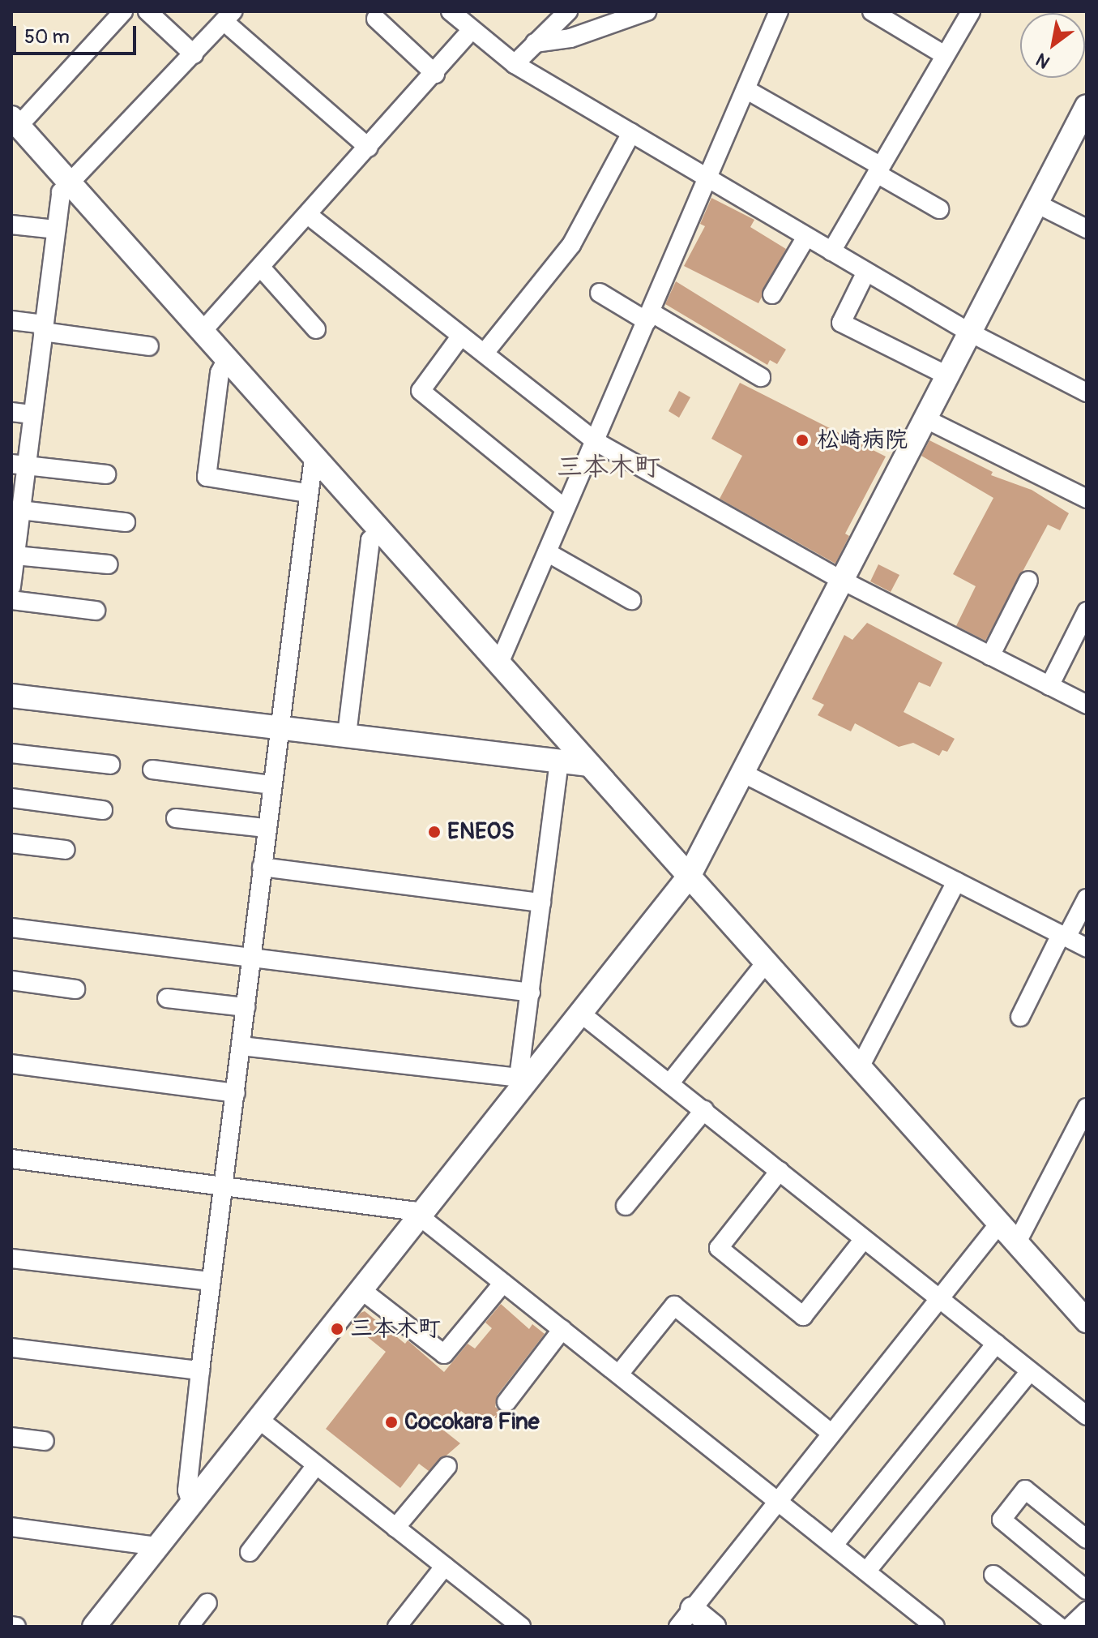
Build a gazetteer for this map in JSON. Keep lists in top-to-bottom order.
{
  "districts": ["三本木町"],
  "places": [
    "松崎病院",
    "ENEOS",
    "三本木町",
    "Cocokara Fine"
  ],
  "scale_bar": "50 m",
  "north": "bottom left"
}
